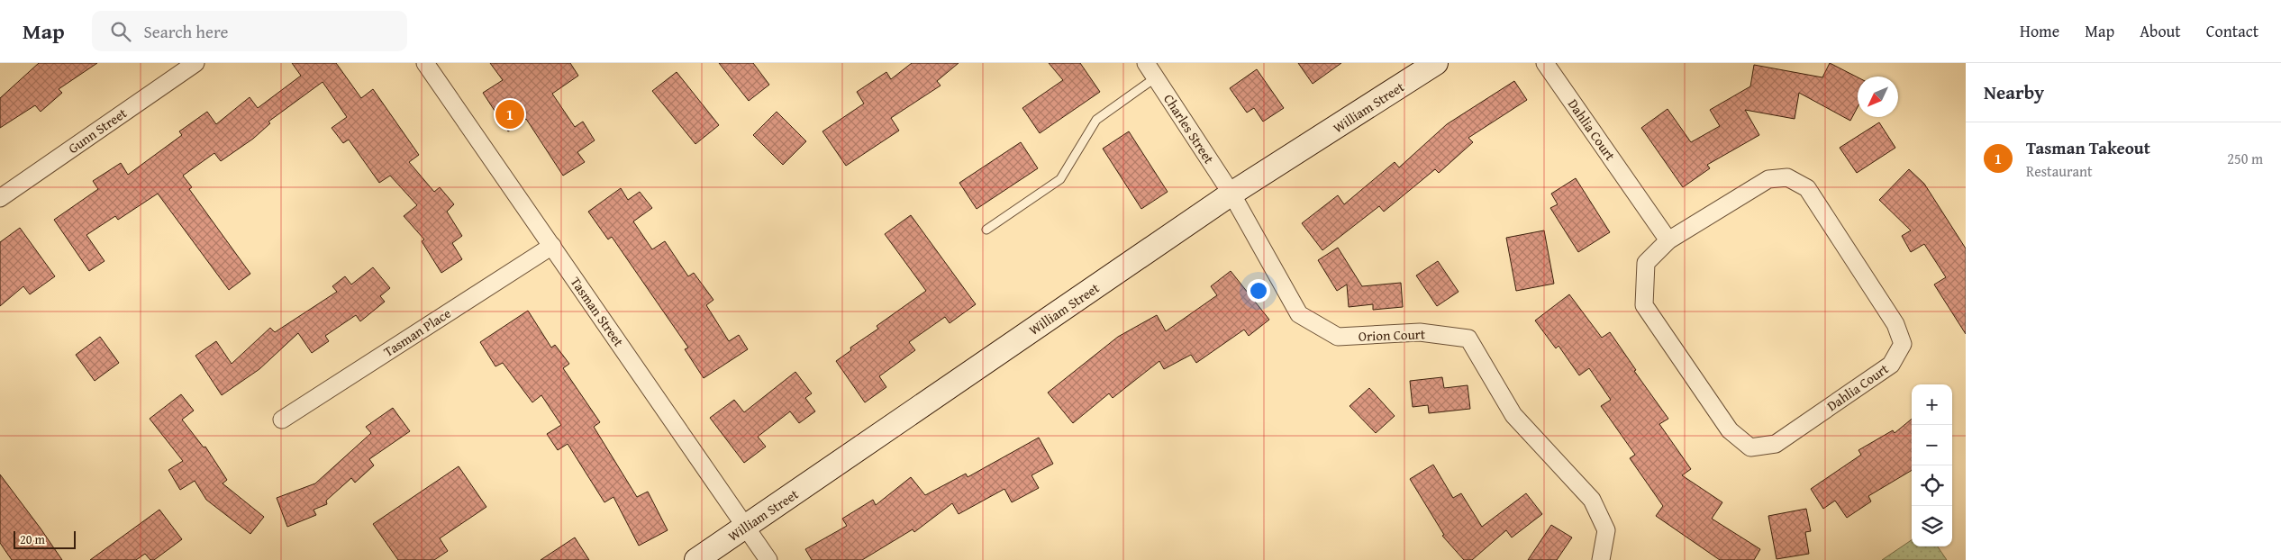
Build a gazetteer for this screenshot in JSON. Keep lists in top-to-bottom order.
{
  "streets": {
    "main road": ["William Street"],
    "street": [
      "Charles Street",
      "Dahlia Court",
      "Gunn Street",
      "Tasman Street",
      "Tasman Place",
      "Orion Court"
    ]
  },
  "crossings": [
    ["William Street", "Charles Street"],
    ["William Street", "Tasman Street"],
    ["William Street", "Orion Court"],
    ["Charles Street", "Orion Court"],
    ["Tasman Street", "Tasman Place"]
  ],
  "scale_bar": "20 m",
  "north": "bottom left",
  "page": {
    "header": "Map",
    "search": "Search here",
    "nav": [
      "Home",
      "Map",
      "About",
      "Contact"
    ],
    "heading": "Nearby",
    "pins": "1",
    "list": [
      {
        "mark": "1",
        "name": "Tasman Takeout",
        "note": "Restaurant",
        "value": "250 m"
      }
    ],
    "map_buttons": ["+", "−"],
    "scale": "20 m"
  }
}
